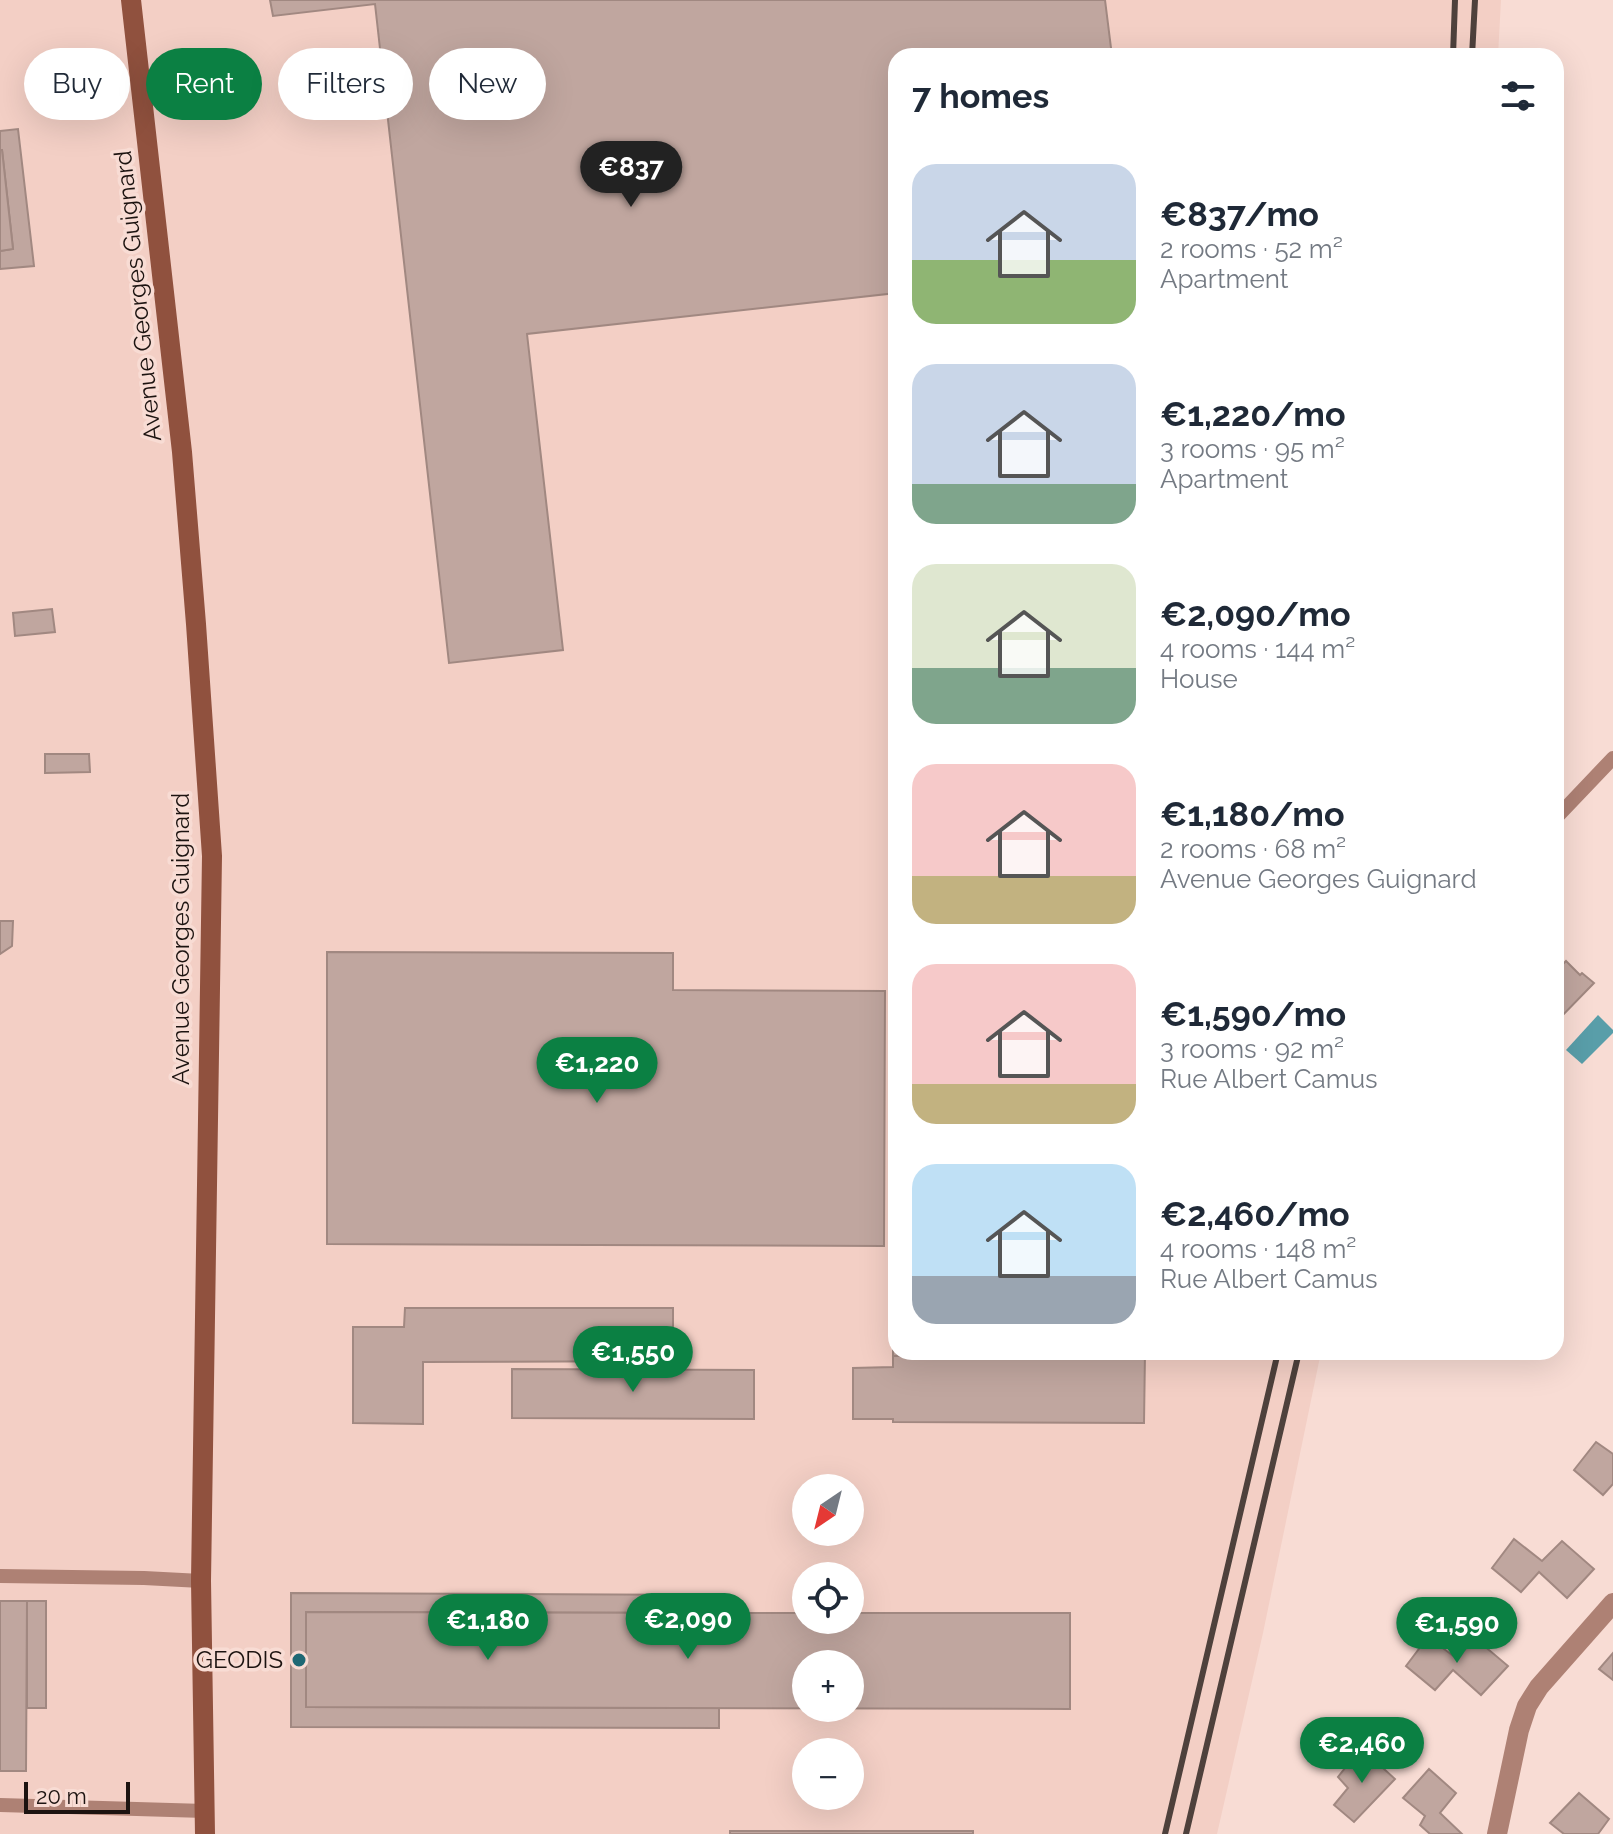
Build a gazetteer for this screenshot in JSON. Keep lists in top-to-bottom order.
{
  "streets": {
    "street": ["Avenue Georges Guignard"]
  },
  "places": ["GEODIS"],
  "scale_bar": "20 m",
  "north": "bottom left",
  "page": {
    "chip": [
      "Buy",
      "Rent",
      "Filters",
      "New"
    ],
    "heading": "7 homes",
    "price": [
      "€837",
      "€1,220",
      "€1,550",
      "€2,090",
      "€1,180",
      "€1,590",
      "€2,460"
    ],
    "list": [
      {
        "name": "€837/mo",
        "note": "2 rooms · 52 m² · Apartment"
      },
      {
        "name": "€1,220/mo",
        "note": "3 rooms · 95 m² · Apartment"
      },
      {
        "name": "€2,090/mo",
        "note": "4 rooms · 144 m² · House"
      },
      {
        "name": "€1,180/mo",
        "note": "2 rooms · 68 m² · Avenue Georges Guignard"
      },
      {
        "name": "€1,590/mo",
        "note": "3 rooms · 92 m² · Rue Albert Camus"
      },
      {
        "name": "€2,460/mo",
        "note": "4 rooms · 148 m² · Rue Albert Camus"
      }
    ],
    "map_buttons": ["+", "−"],
    "scale": "20 m"
  }
}
